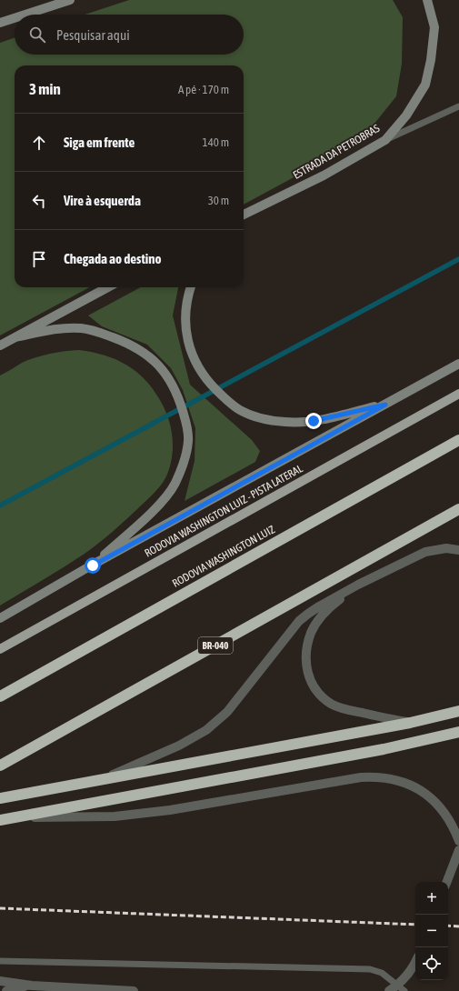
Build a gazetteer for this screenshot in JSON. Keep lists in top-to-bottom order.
{
  "streets": {
    "highway": ["RODOVIA WASHINGTON LUIZ", "BR-040"],
    "main road": ["ESTRADA DA PETROBRAS", "RODOVIA WASHINGTON LUIZ - PISTA LATERAL"]
  },
  "page": {
    "search": "Pesquisar aqui",
    "heading": ["3 min", "A pé · 170 m"],
    "list": [
      ["Siga em frente", "140 m"],
      ["Vire à esquerda", "30 m"],
      "Chegada ao destino"
    ],
    "map_buttons": ["+", "−"]
  }
}
